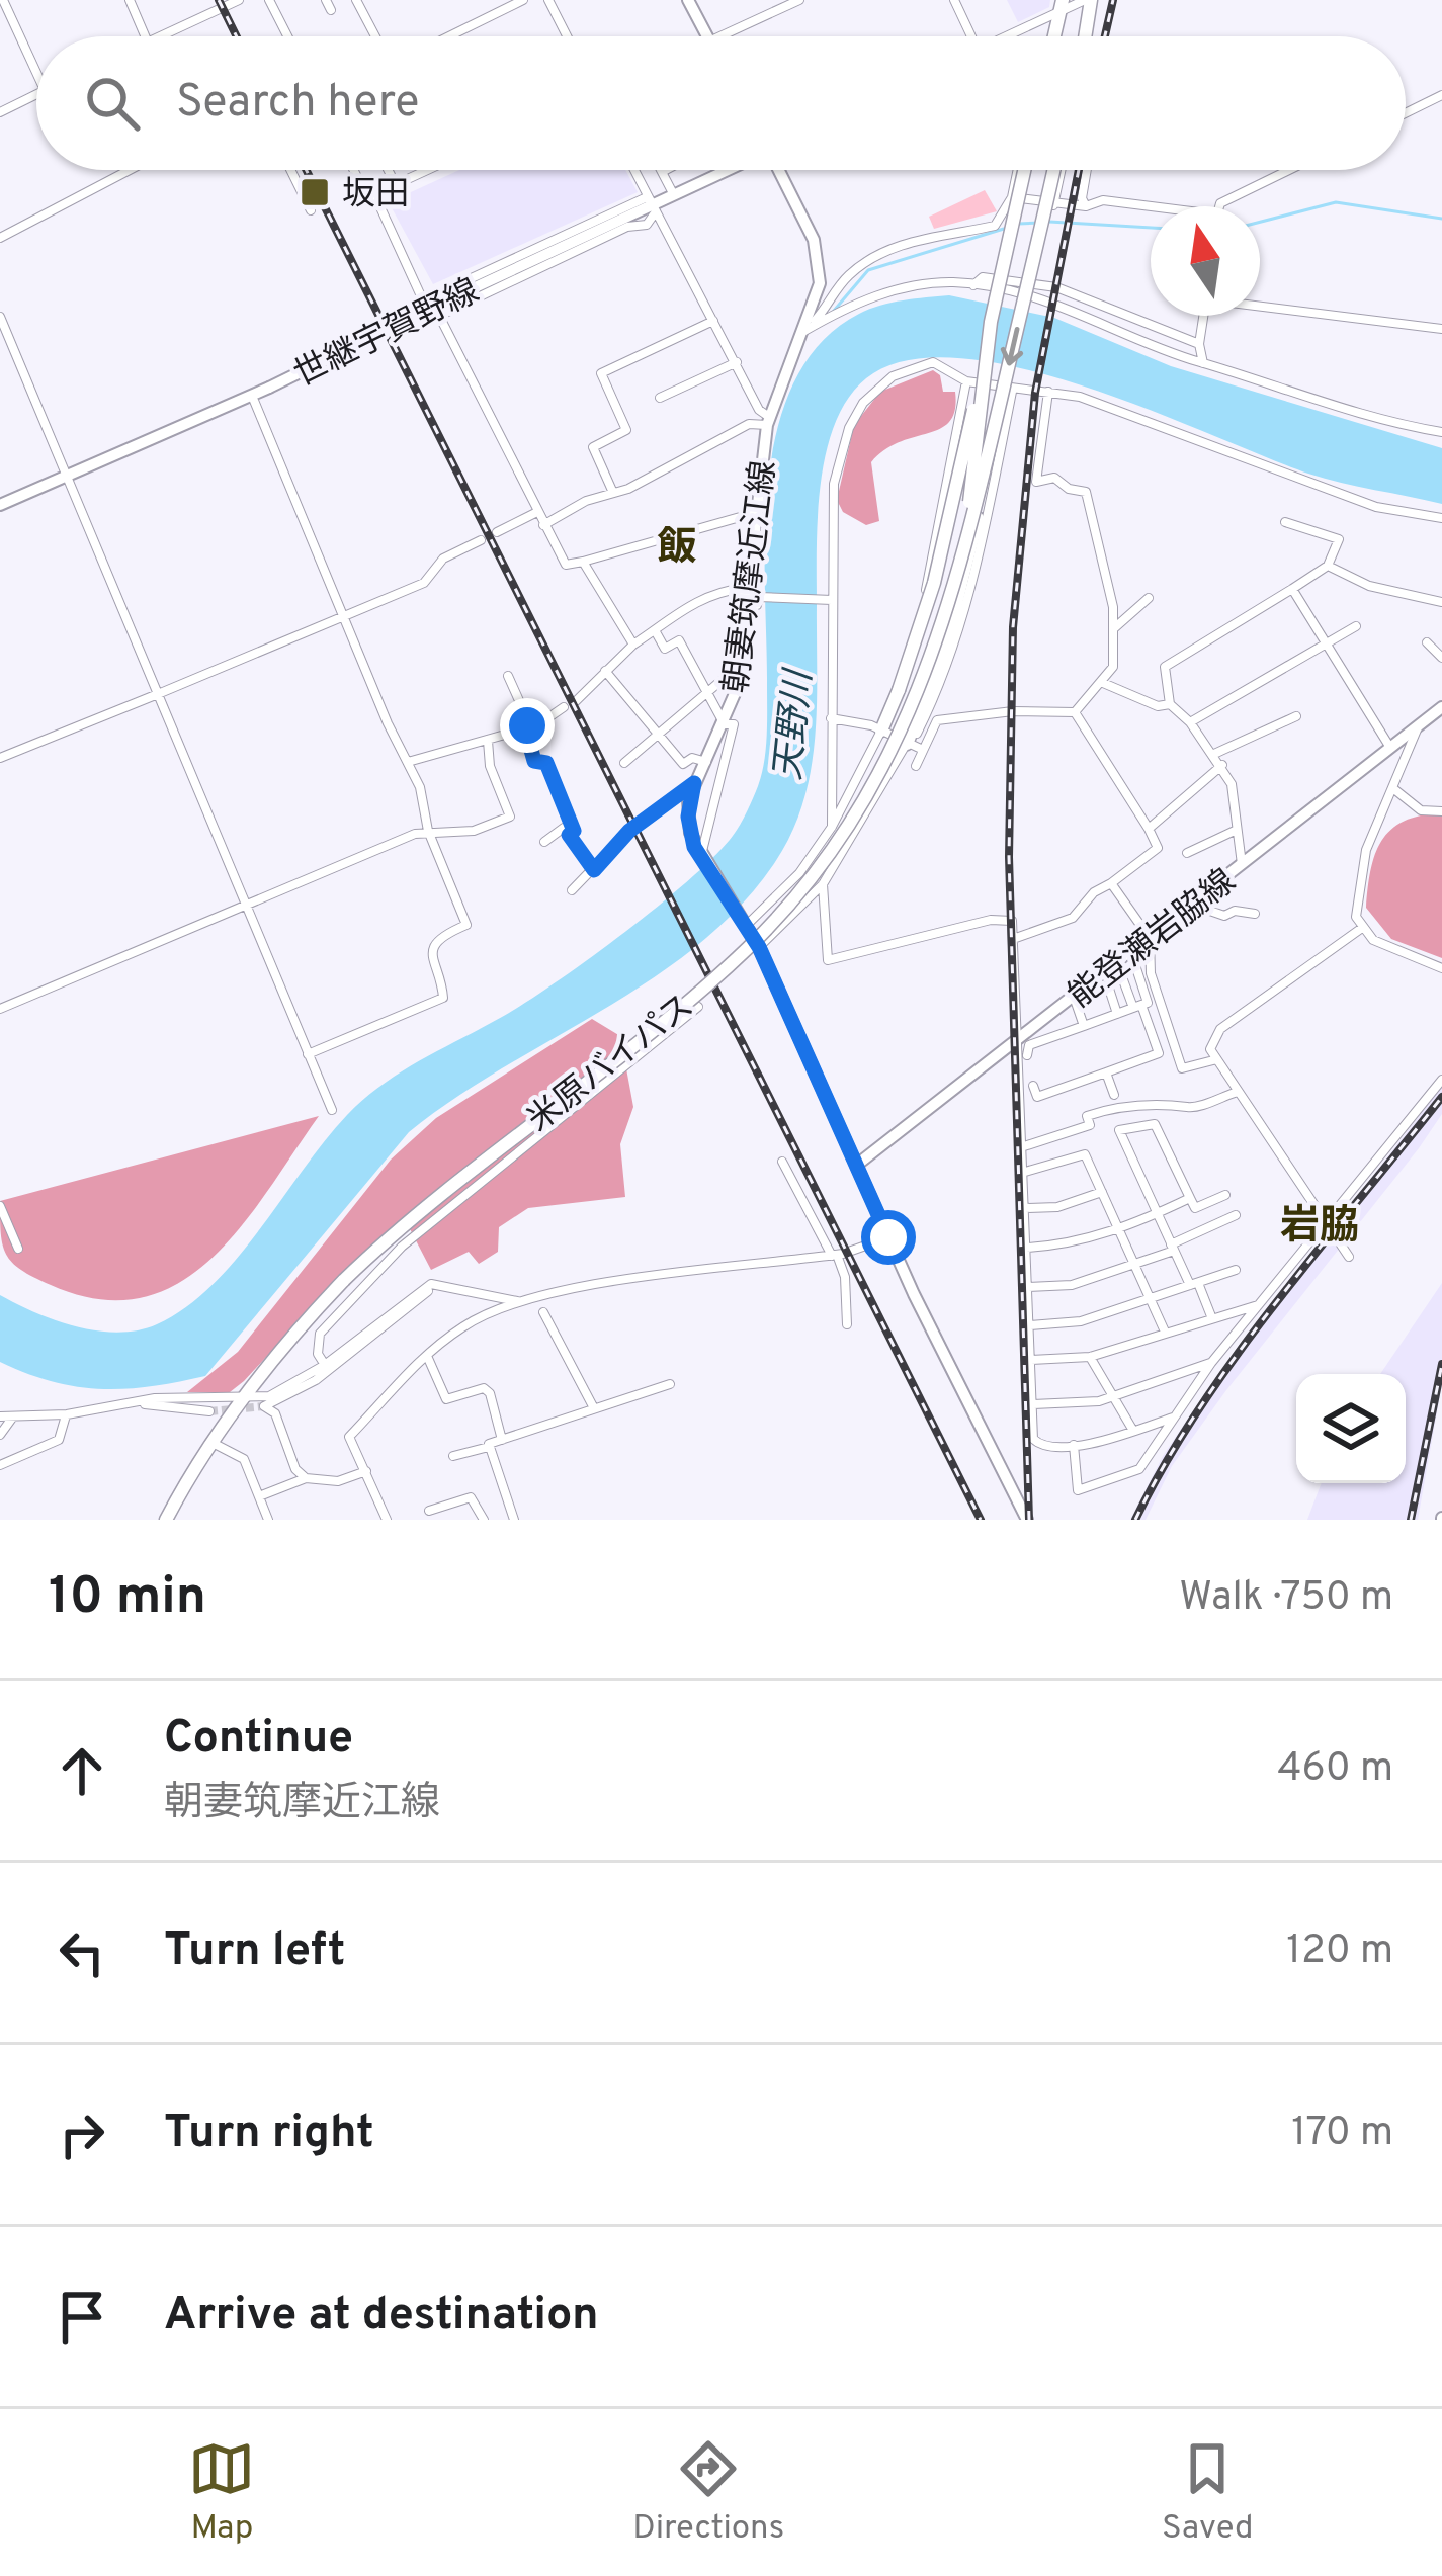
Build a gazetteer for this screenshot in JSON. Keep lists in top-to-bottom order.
{
  "streets": {
    "highway": ["米原バイパス"],
    "main road": ["世継宇賀野線", "朝妻筑摩近江線", "能登瀬岩脇線"]
  },
  "districts": ["飯", "岩脇"],
  "water": ["天野川"],
  "places": {
    "transit": ["坂田"]
  },
  "north": "top",
  "page": {
    "search": "Search here",
    "heading": ["10 min", "Walk · 750 m"],
    "list": [
      ["Continue", "朝妻筑摩近江線", "460 m"],
      ["Turn left", "120 m"],
      ["Turn right", "170 m"],
      "Arrive at destination"
    ],
    "nav": ["Map", "Directions", "Saved"]
  }
}
